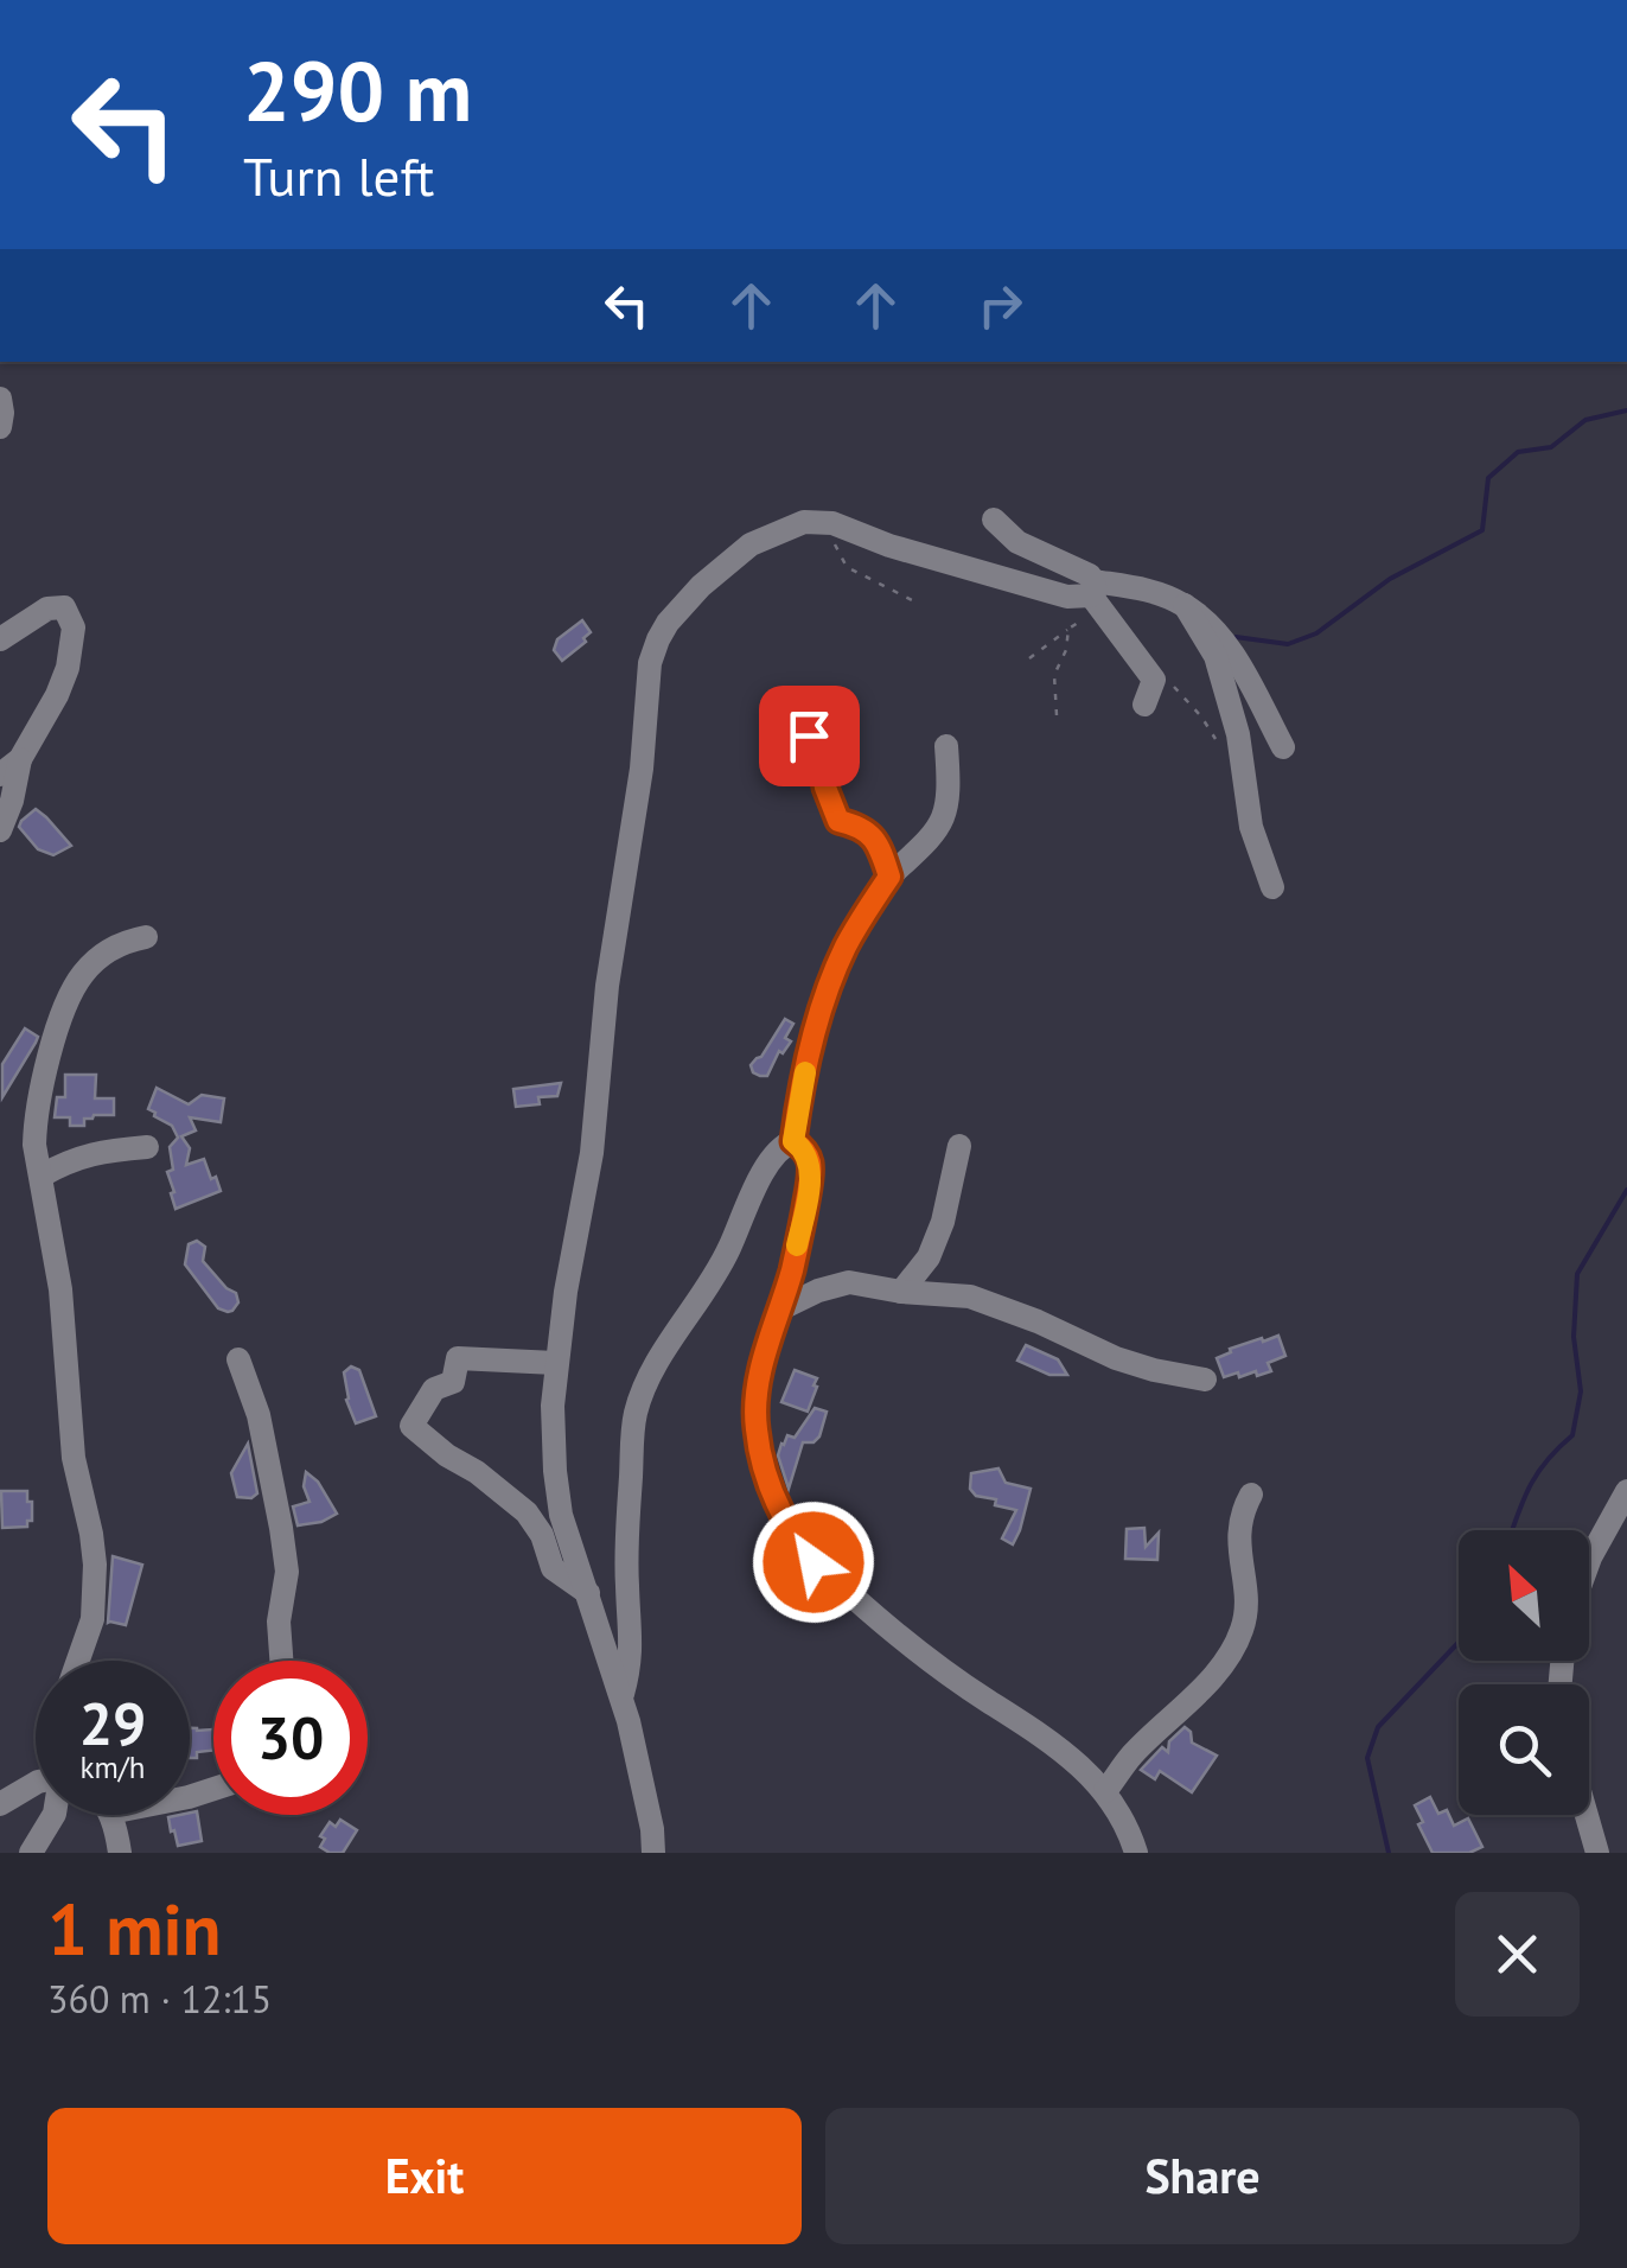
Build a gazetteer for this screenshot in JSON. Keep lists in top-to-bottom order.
{
  "north": "top left",
  "page": {
    "turn": ["290 m", "Turn left"],
    "speed": "29 km/h",
    "limit": "30",
    "heading": ["1 min", "360 m · 12:15"],
    "buttons": ["Exit", "Share"]
  }
}
